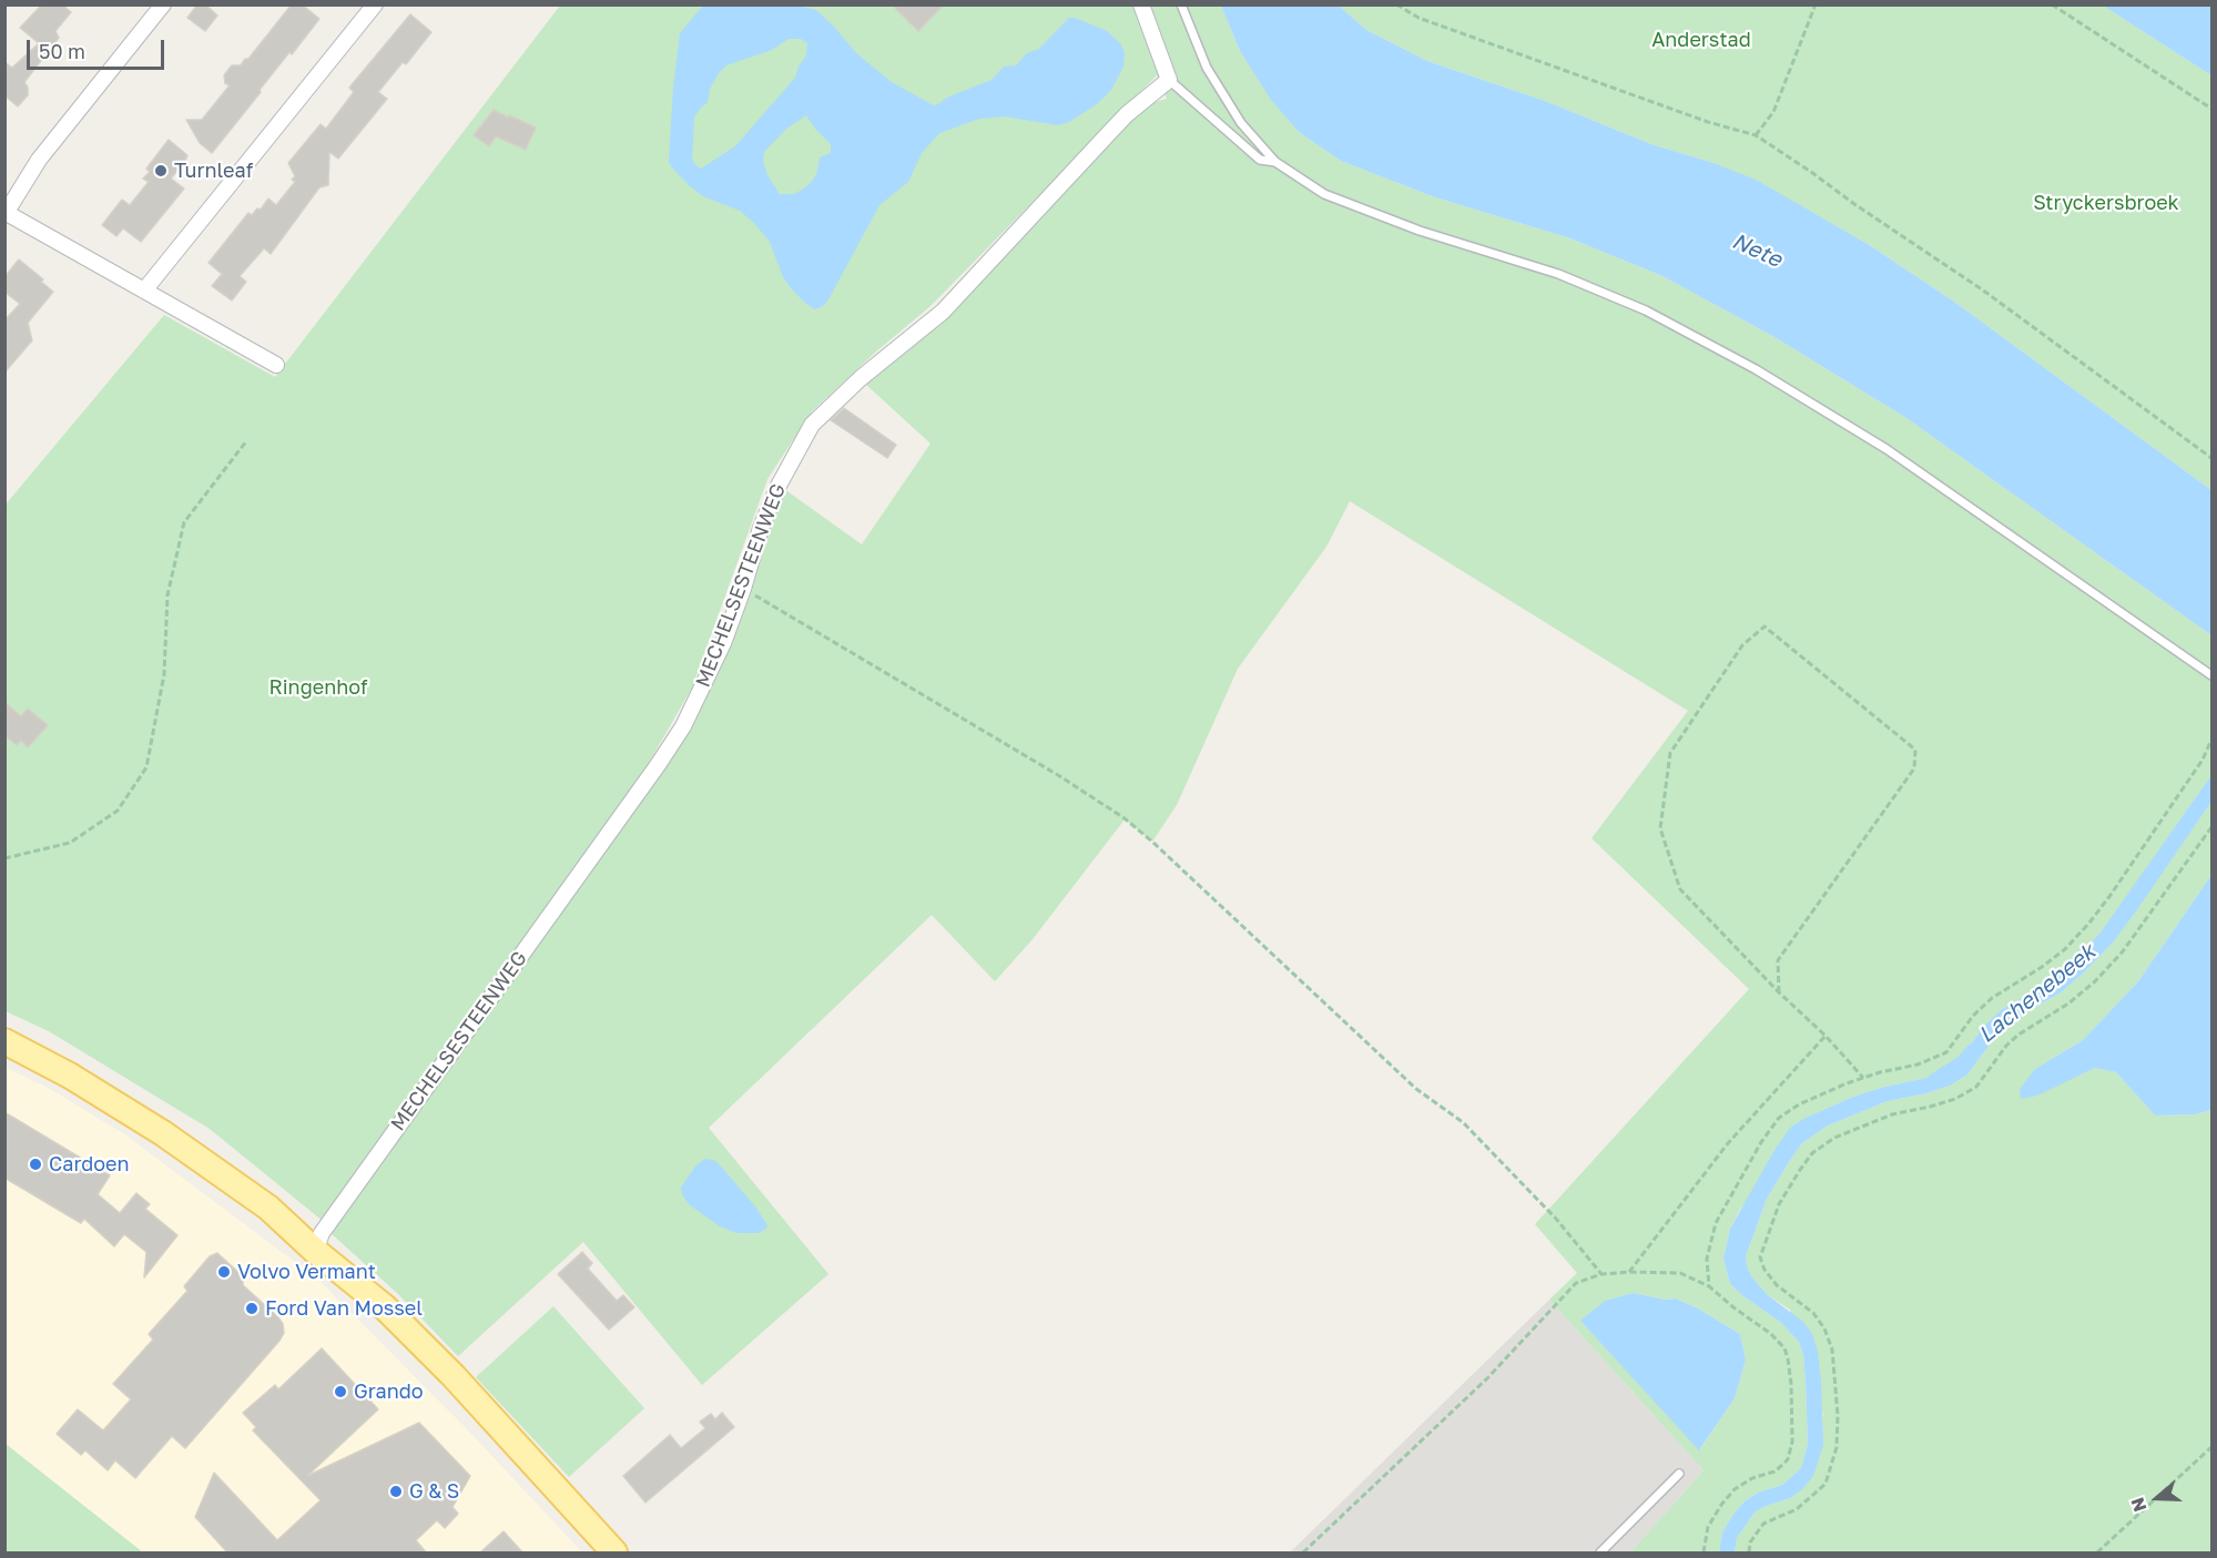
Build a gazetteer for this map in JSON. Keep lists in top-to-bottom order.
{
  "streets": {
    "street": ["MECHELSESTEENWEG"]
  },
  "water": ["Nete", "Lachenebeek"],
  "parks": ["Anderstad", "Stryckersbroek", "Ringenhof"],
  "places": [
    "Turnleaf",
    "Cardoen",
    "Volvo Vermant",
    "Ford Van Mossel",
    "Grando",
    "G & S"
  ],
  "scale_bar": "50 m",
  "north": "left"
}
